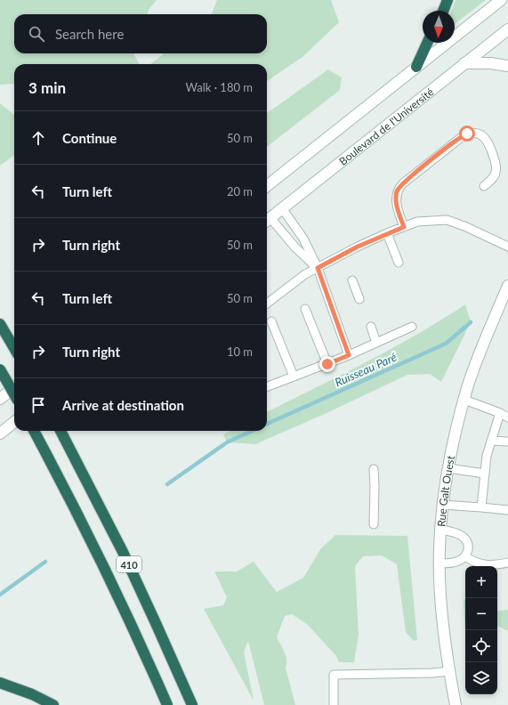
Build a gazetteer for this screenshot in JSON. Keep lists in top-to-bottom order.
{
  "streets": {
    "highway": ["410"],
    "main road": ["Boulevard de l'Université", "Rue Galt Ouest"]
  },
  "water": ["Ruisseau Paré"],
  "north": "bottom",
  "page": {
    "search": "Search here",
    "heading": ["3 min", "Walk · 180 m"],
    "list": [
      ["Continue", "50 m"],
      ["Turn left", "20 m"],
      ["Turn right", "50 m"],
      ["Turn left", "50 m"],
      ["Turn right", "10 m"],
      "Arrive at destination"
    ],
    "map_buttons": ["+", "−"]
  }
}
